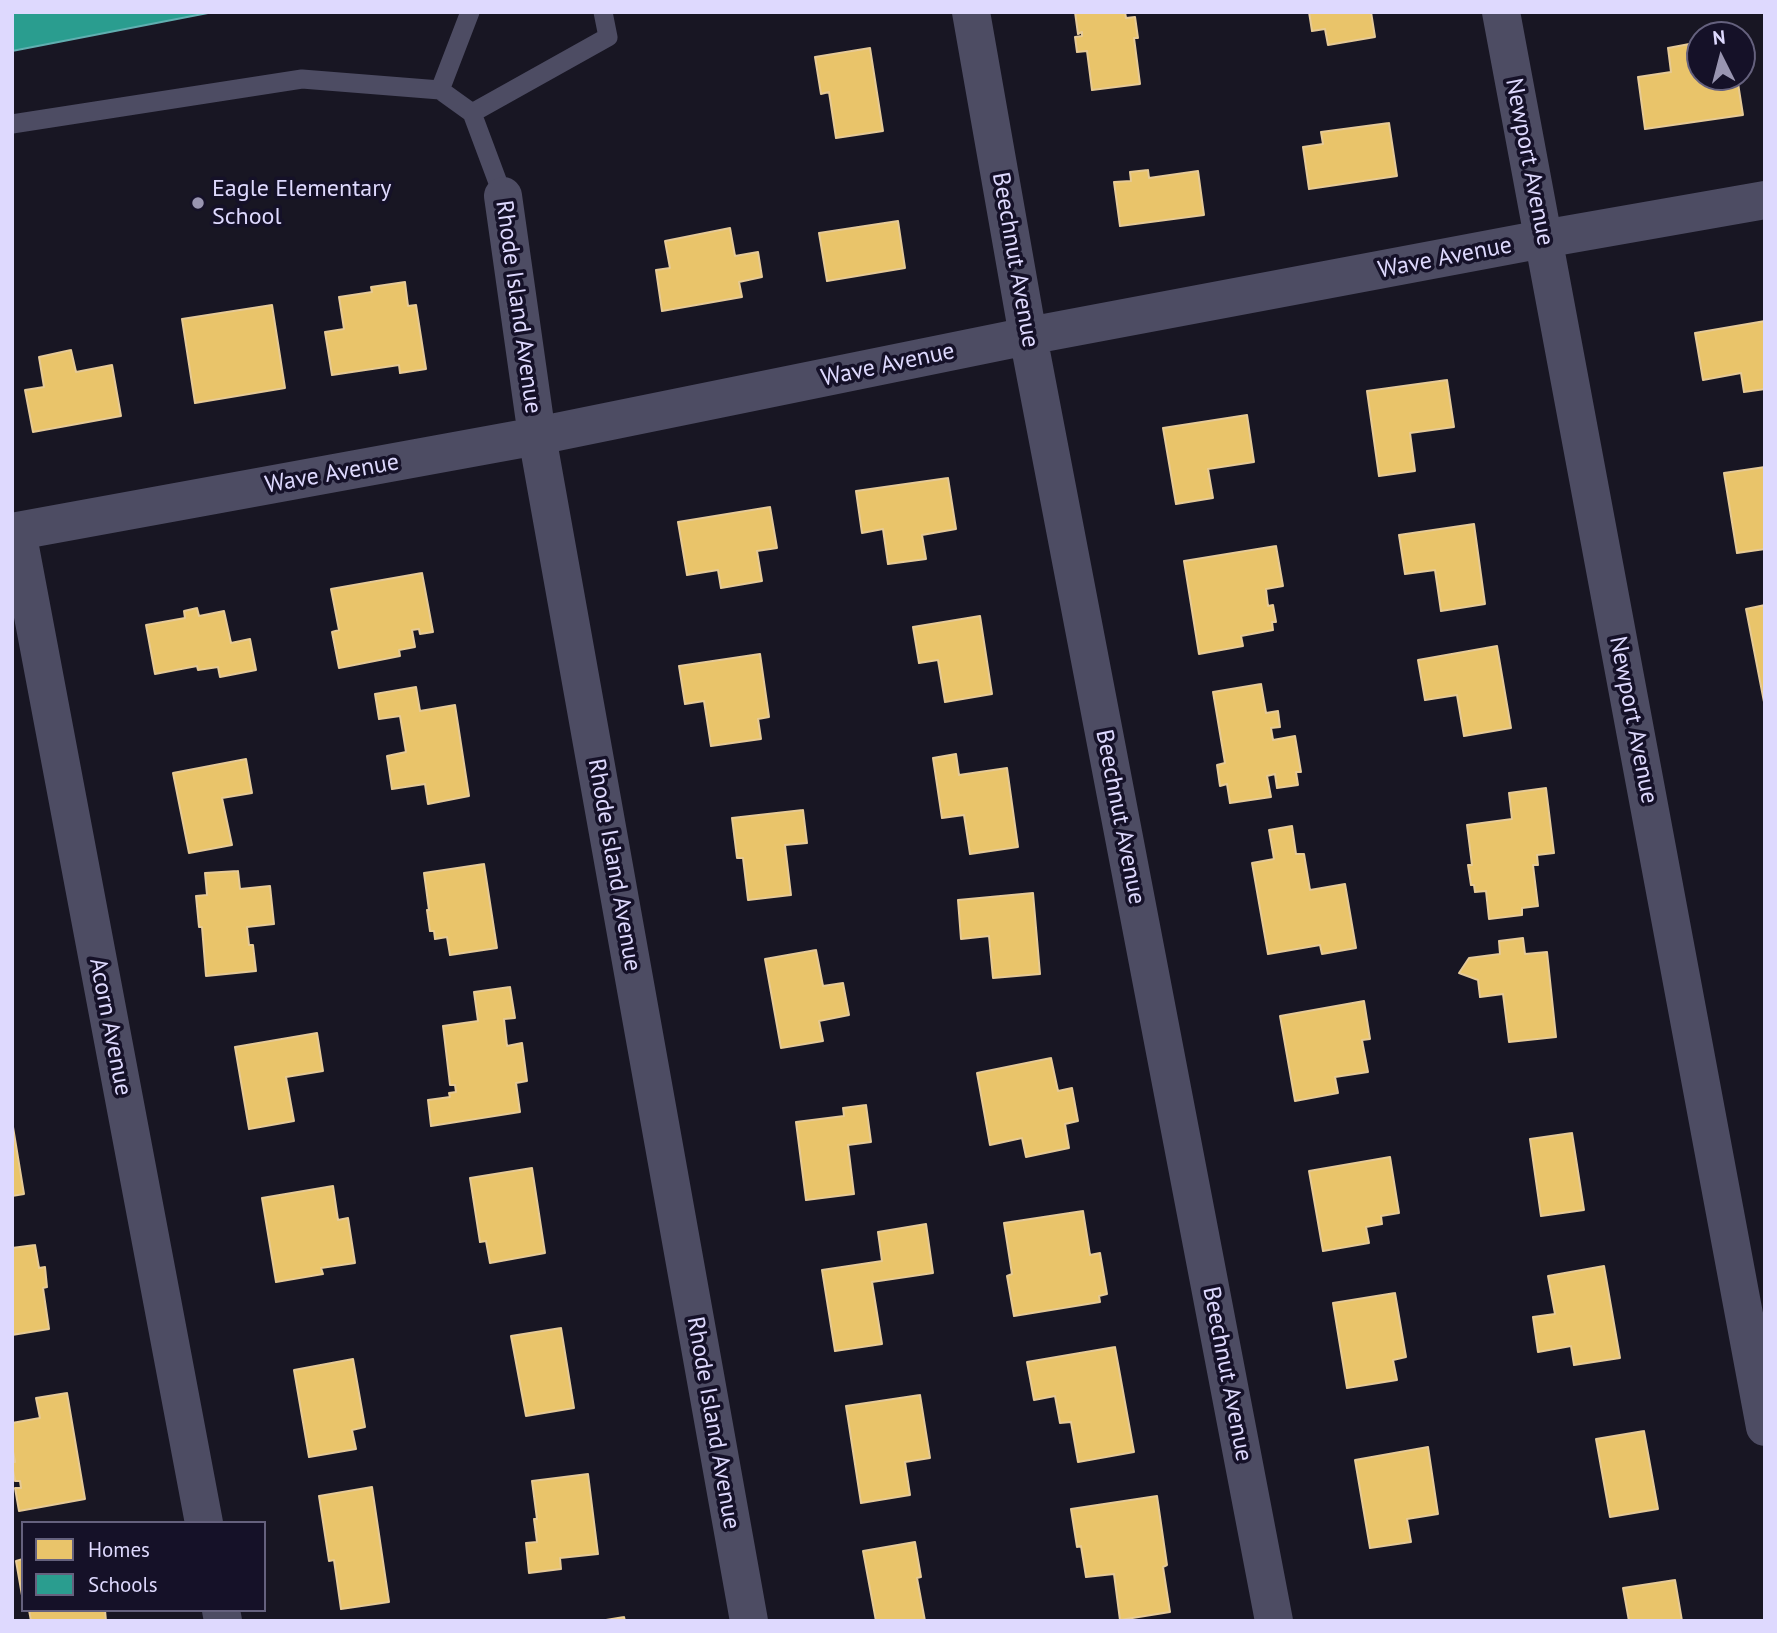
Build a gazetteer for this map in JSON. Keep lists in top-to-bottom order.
{
  "streets": {
    "street": [
      "Newport Avenue",
      "Wave Avenue",
      "Beechnut Avenue",
      "Rhode Island Avenue",
      "Acorn Avenue"
    ]
  },
  "crossings": [
    ["Newport Avenue", "Wave Avenue"],
    ["Wave Avenue", "Beechnut Avenue"],
    ["Wave Avenue", "Rhode Island Avenue"],
    ["Wave Avenue", "Acorn Avenue"]
  ],
  "places": ["Eagle Elementary School"],
  "legend": ["Homes", "Schools"],
  "north": "top"
}
